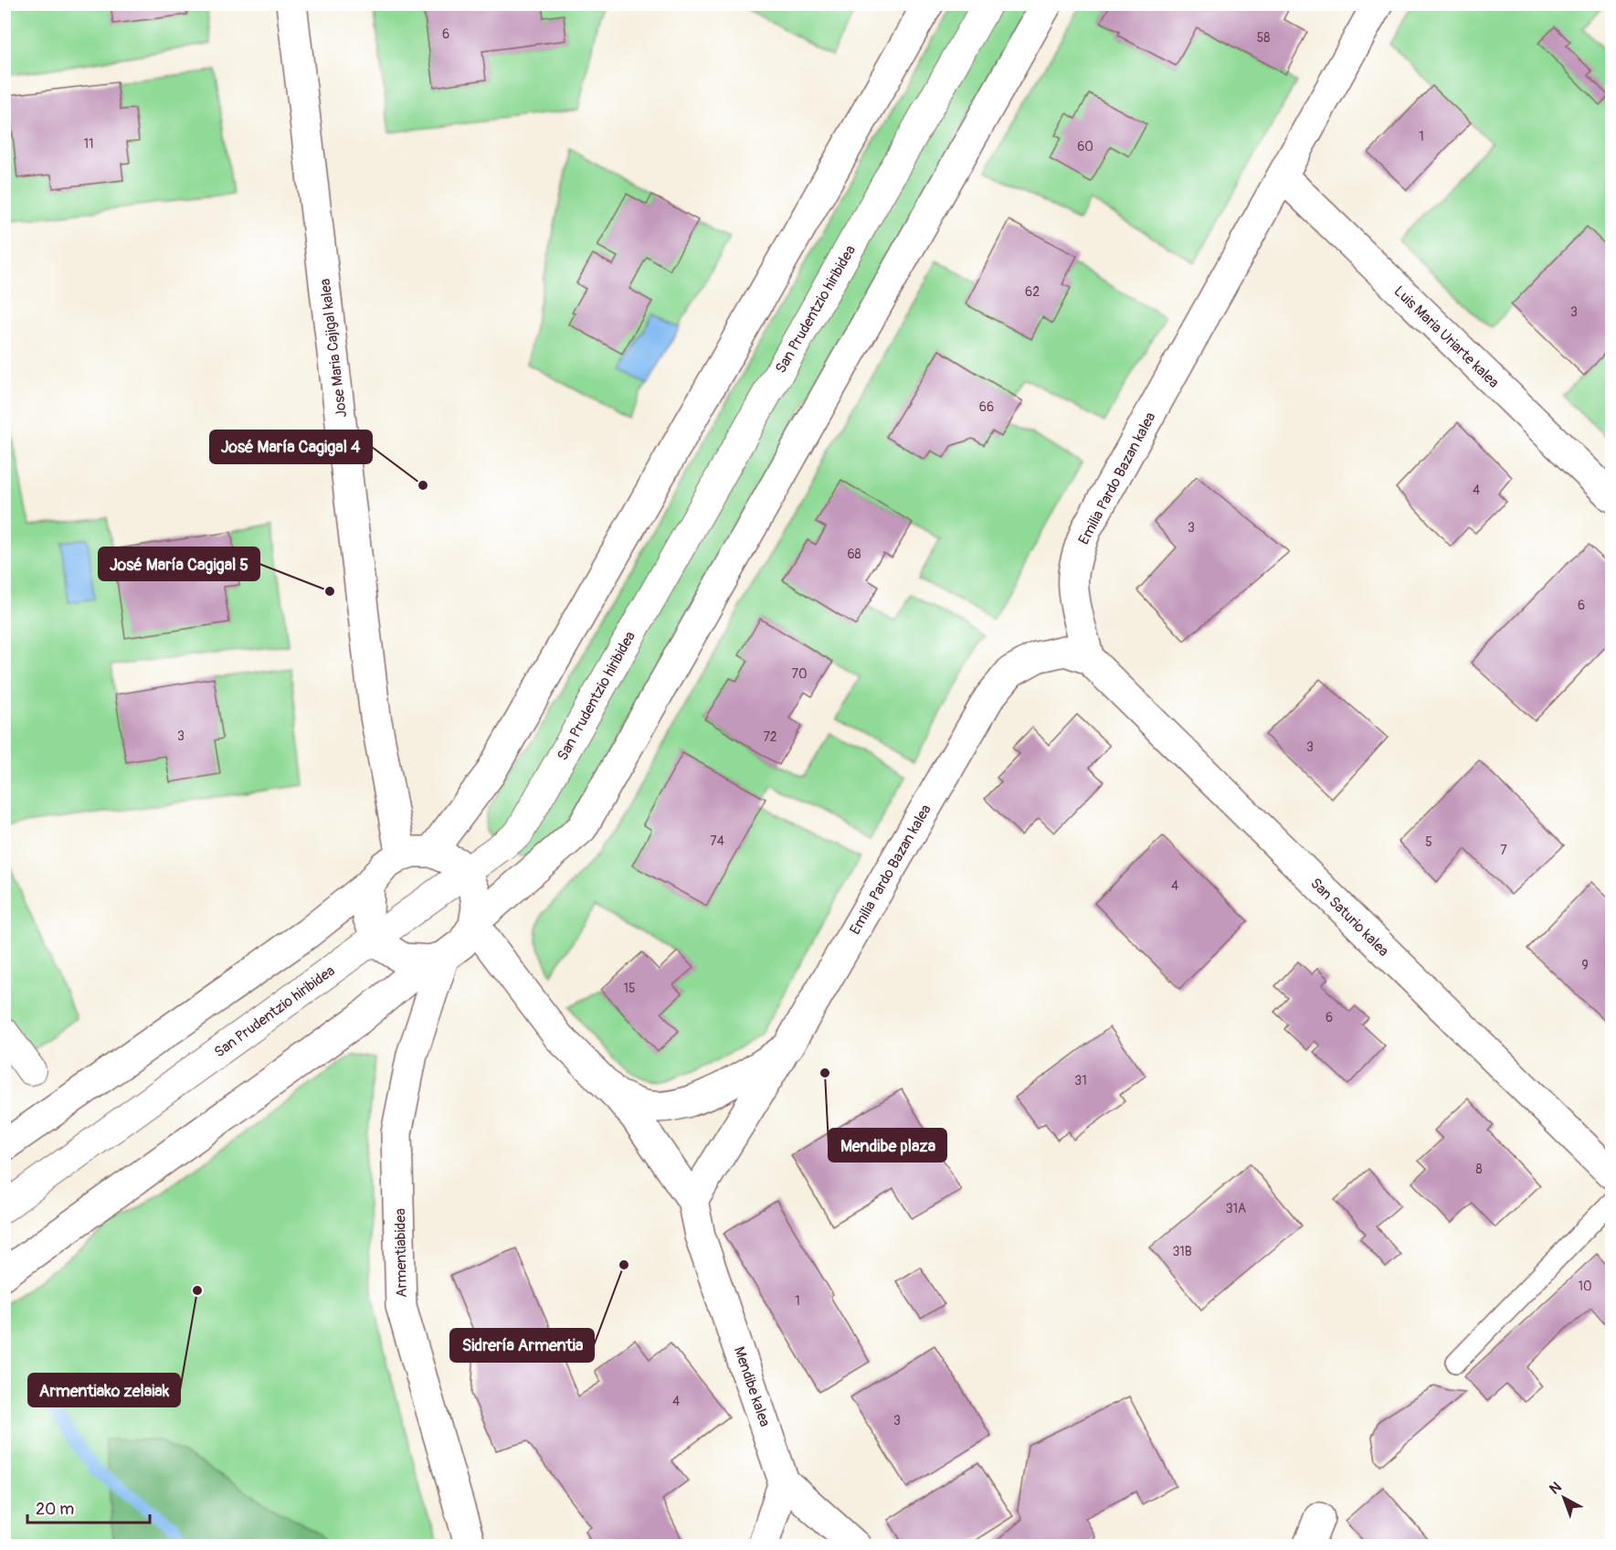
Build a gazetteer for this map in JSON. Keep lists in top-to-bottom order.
{
  "streets": {
    "street": [
      "San Prudentzio hiribidea",
      "Luis Maria Uriarte kalea",
      "Jose Maria Cajigal kalea",
      "Emilia Pardo Bazan kalea",
      "San Saturio kalea",
      "Armentiabidea",
      "Mendibe kalea"
    ]
  },
  "crossings": [
    ["Luis Maria Uriarte kalea", "Emilia Pardo Bazan kalea"],
    ["Emilia Pardo Bazan kalea", "San Saturio kalea"],
    ["Emilia Pardo Bazan kalea", "Mendibe kalea"]
  ],
  "places": [
    "José María Cagigal 4",
    "José María Cagigal 5",
    "Mendibe plaza",
    "Sidrería Armentia",
    "Armentiako zelaiak"
  ],
  "house_numbers": [
    "6",
    "58",
    "1",
    "11",
    "60",
    "62",
    "3",
    "66",
    "4",
    "3",
    "68",
    "6",
    "70",
    "3",
    "72",
    "3",
    "74",
    "5",
    "7",
    "4",
    "9",
    "15",
    "6",
    "31",
    "8",
    "31A",
    "31B",
    "10",
    "1",
    "4",
    "3"
  ],
  "scale_bar": "20 m",
  "north": "top left"
}
